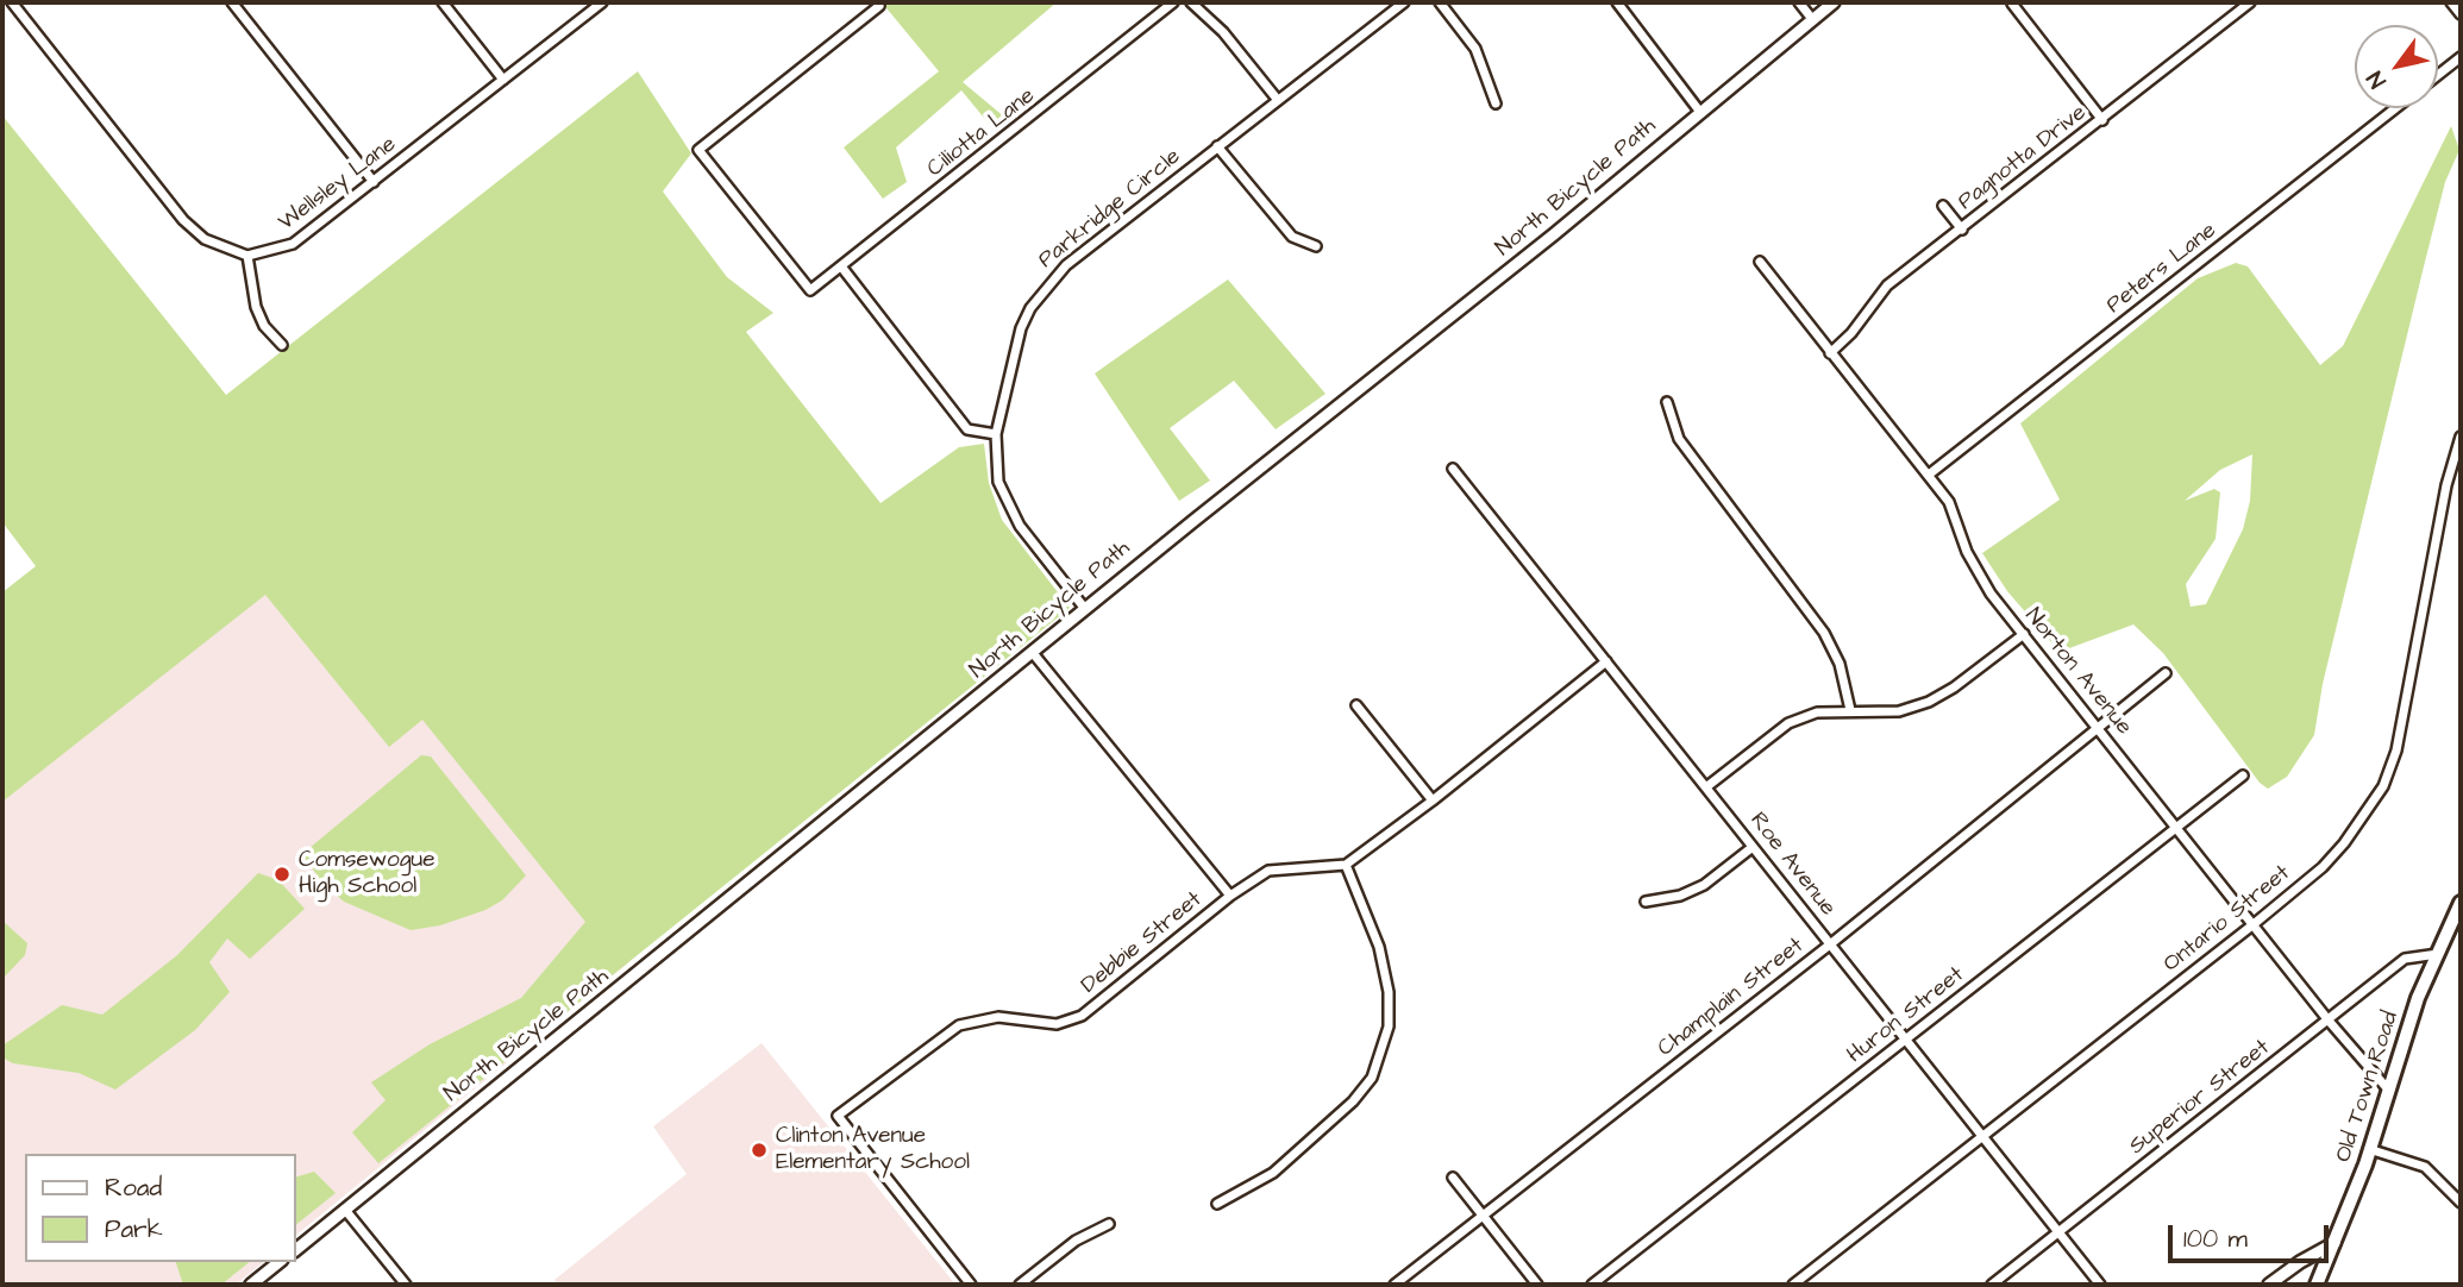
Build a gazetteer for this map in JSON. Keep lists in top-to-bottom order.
{
  "streets": {
    "main road": ["Old Town Road"],
    "street": [
      "Ciliotta Lane",
      "Pagnotta Drive",
      "Wellsley Lane",
      "North Bicycle Path",
      "Parkridge Circle",
      "Peters Lane",
      "Norton Avenue",
      "Roe Avenue",
      "Ontario Street",
      "Debbie Street",
      "Champlain Street",
      "Huron Street",
      "Superior Street"
    ]
  },
  "crossings": [
    ["Pagnotta Drive", "Norton Avenue"],
    ["North Bicycle Path", "Parkridge Circle"],
    ["Peters Lane", "Norton Avenue"],
    ["Norton Avenue", "Ontario Street"],
    ["Norton Avenue", "Champlain Street"],
    ["Norton Avenue", "Huron Street"],
    ["Norton Avenue", "Old Town Road"],
    ["Norton Avenue", "Superior Street"],
    ["Roe Avenue", "Ontario Street"],
    ["Roe Avenue", "Champlain Street"],
    ["Roe Avenue", "Huron Street"],
    ["Roe Avenue", "Superior Street"],
    ["Old Town Road", "Superior Street"]
  ],
  "places": ["Comsewogue High School", "Clinton Avenue Elementary School"],
  "legend": ["Road", "Park"],
  "scale_bar": "100 m",
  "north": "bottom left"
}
